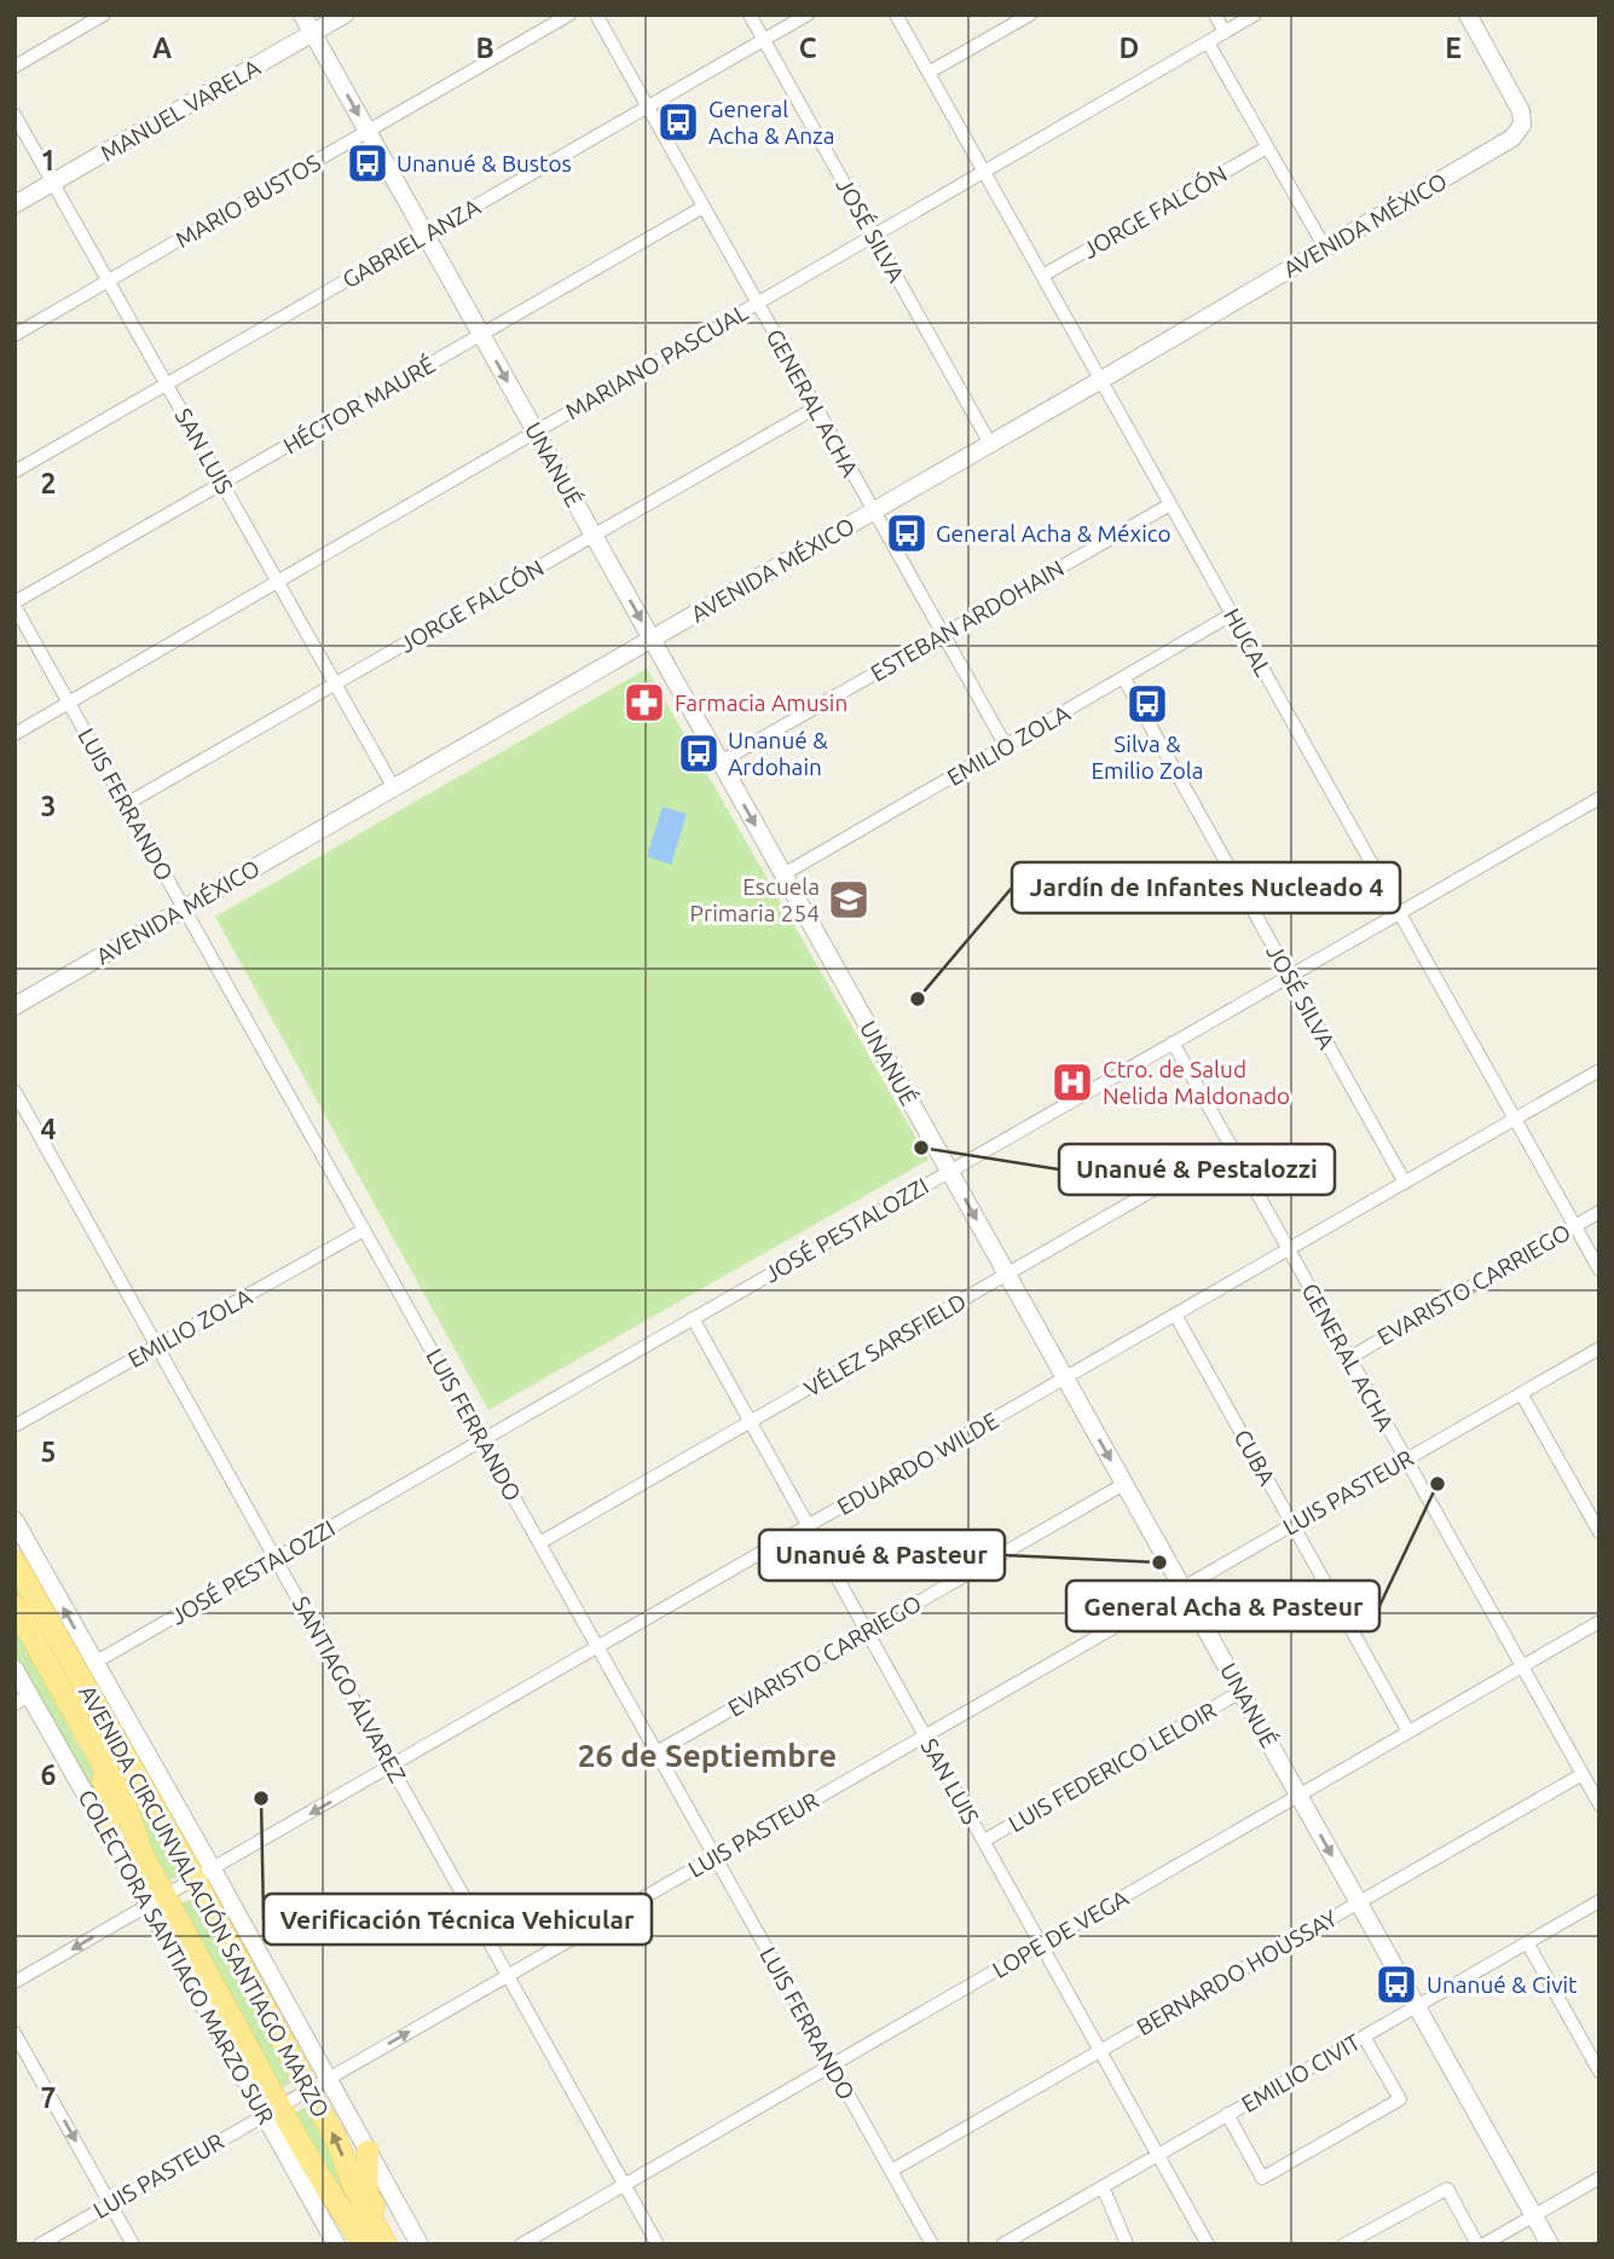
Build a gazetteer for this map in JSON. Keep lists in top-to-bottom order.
{
  "streets": {
    "main road": ["AVENIDA CIRCUNVALACIÓN SANTIAGO MARZO"],
    "street": [
      "MANUEL VARELA",
      "MARIO BUSTOS",
      "JORGE FALCÓN",
      "AVENIDA MÉXICO",
      "JOSÉ SILVA",
      "GABRIEL ANZA",
      "MARIANO PASCUAL",
      "GENERAL ACHA",
      "HÉCTOR MAURÉ",
      "SAN LUIS",
      "UNANUÉ",
      "ESTEBAN ARDOHAIN",
      "HUCAL",
      "EMILIO ZOLA",
      "LUIS FERRANDO",
      "JOSÉ PESTALOZZI",
      "EVARISTO CARRIEGO",
      "VÉLEZ SARSFIELD",
      "CUBA",
      "EDUARDO WILDE",
      "LUIS PASTEUR",
      "SANTIAGO ÁLVAREZ",
      "LUIS FEDERICO LELOIR",
      "LOPE DE VEGA",
      "COLECTORA SANTIAGO MARZO SUR",
      "BERNARDO HOUSSAY",
      "EMILIO CIVIT"
    ]
  },
  "crossings": [
    ["MANUEL VARELA", "SAN LUIS"],
    ["MANUEL VARELA", "UNANUÉ"],
    ["MARIO BUSTOS", "SAN LUIS"],
    ["MARIO BUSTOS", "UNANUÉ"],
    ["JORGE FALCÓN", "GENERAL ACHA"],
    ["JORGE FALCÓN", "SAN LUIS"],
    ["JORGE FALCÓN", "UNANUÉ"],
    ["JORGE FALCÓN", "HUCAL"],
    ["JORGE FALCÓN", "LUIS FERRANDO"],
    ["AVENIDA MÉXICO", "JOSÉ SILVA"],
    ["AVENIDA MÉXICO", "GENERAL ACHA"],
    ["AVENIDA MÉXICO", "SAN LUIS"],
    ["AVENIDA MÉXICO", "UNANUÉ"],
    ["AVENIDA MÉXICO", "HUCAL"],
    ["AVENIDA MÉXICO", "LUIS FERRANDO"],
    ["JOSÉ SILVA", "GABRIEL ANZA"],
    ["JOSÉ SILVA", "MARIANO PASCUAL"],
    ["JOSÉ SILVA", "EMILIO ZOLA"],
    ["JOSÉ SILVA", "JOSÉ PESTALOZZI"],
    ["JOSÉ SILVA", "EDUARDO WILDE"],
    ["GABRIEL ANZA", "GENERAL ACHA"],
    ["GABRIEL ANZA", "SAN LUIS"],
    ["GABRIEL ANZA", "UNANUÉ"],
    ["MARIANO PASCUAL", "GENERAL ACHA"],
    ["MARIANO PASCUAL", "SAN LUIS"],
    ["MARIANO PASCUAL", "UNANUÉ"],
    ["MARIANO PASCUAL", "HUCAL"],
    ["MARIANO PASCUAL", "LUIS FERRANDO"],
    ["GENERAL ACHA", "HÉCTOR MAURÉ"],
    ["GENERAL ACHA", "ESTEBAN ARDOHAIN"],
    ["GENERAL ACHA", "EMILIO ZOLA"],
    ["GENERAL ACHA", "JOSÉ PESTALOZZI"],
    ["GENERAL ACHA", "EVARISTO CARRIEGO"],
    ["GENERAL ACHA", "VÉLEZ SARSFIELD"],
    ["GENERAL ACHA", "EDUARDO WILDE"],
    ["GENERAL ACHA", "LUIS PASTEUR"],
    ["GENERAL ACHA", "LOPE DE VEGA"],
    ["GENERAL ACHA", "BERNARDO HOUSSAY"],
    ["HÉCTOR MAURÉ", "SAN LUIS"],
    ["HÉCTOR MAURÉ", "UNANUÉ"],
    ["HÉCTOR MAURÉ", "LUIS FERRANDO"],
    ["SAN LUIS", "JOSÉ PESTALOZZI"],
    ["SAN LUIS", "EVARISTO CARRIEGO"],
    ["SAN LUIS", "VÉLEZ SARSFIELD"],
    ["SAN LUIS", "EDUARDO WILDE"],
    ["SAN LUIS", "LUIS PASTEUR"],
    ["SAN LUIS", "LUIS FEDERICO LELOIR"],
    ["SAN LUIS", "LOPE DE VEGA"],
    ["SAN LUIS", "BERNARDO HOUSSAY"],
    ["SAN LUIS", "EMILIO CIVIT"],
    ["UNANUÉ", "ESTEBAN ARDOHAIN"],
    ["UNANUÉ", "EMILIO ZOLA"],
    ["UNANUÉ", "JOSÉ PESTALOZZI"],
    ["UNANUÉ", "EVARISTO CARRIEGO"],
    ["UNANUÉ", "VÉLEZ SARSFIELD"],
    ["UNANUÉ", "EDUARDO WILDE"],
    ["UNANUÉ", "LUIS PASTEUR"],
    ["UNANUÉ", "LUIS FEDERICO LELOIR"],
    ["UNANUÉ", "LOPE DE VEGA"],
    ["UNANUÉ", "BERNARDO HOUSSAY"],
    ["UNANUÉ", "EMILIO CIVIT"],
    ["ESTEBAN ARDOHAIN", "HUCAL"],
    ["HUCAL", "EMILIO ZOLA"],
    ["HUCAL", "JOSÉ PESTALOZZI"],
    ["HUCAL", "EVARISTO CARRIEGO"],
    ["HUCAL", "EDUARDO WILDE"],
    ["EMILIO ZOLA", "LUIS FERRANDO"],
    ["EMILIO ZOLA", "SANTIAGO ÁLVAREZ"],
    ["LUIS FERRANDO", "JOSÉ PESTALOZZI"],
    ["LUIS FERRANDO", "EVARISTO CARRIEGO"],
    ["LUIS FERRANDO", "VÉLEZ SARSFIELD"],
    ["LUIS FERRANDO", "EDUARDO WILDE"],
    ["LUIS FERRANDO", "LUIS PASTEUR"],
    ["LUIS FERRANDO", "LOPE DE VEGA"],
    ["LUIS FERRANDO", "BERNARDO HOUSSAY"],
    ["JOSÉ PESTALOZZI", "SANTIAGO ÁLVAREZ"],
    ["CUBA", "EDUARDO WILDE"],
    ["CUBA", "LUIS PASTEUR"],
    ["CUBA", "LOPE DE VEGA"],
    ["EDUARDO WILDE", "SANTIAGO ÁLVAREZ"],
    ["EDUARDO WILDE", "AVENIDA CIRCUNVALACIÓN SANTIAGO MARZO"],
    ["EDUARDO WILDE", "COLECTORA SANTIAGO MARZO SUR"],
    ["LUIS PASTEUR", "SANTIAGO ÁLVAREZ"],
    ["LUIS PASTEUR", "AVENIDA CIRCUNVALACIÓN SANTIAGO MARZO"],
    ["LUIS PASTEUR", "COLECTORA SANTIAGO MARZO SUR"],
    ["SANTIAGO ÁLVAREZ", "LOPE DE VEGA"],
    ["AVENIDA CIRCUNVALACIÓN SANTIAGO MARZO", "COLECTORA SANTIAGO MARZO SUR"]
  ],
  "districts": ["26 de Septiembre"],
  "places": {
    "bus stop": [
      "General Acha & Anza",
      "Unanué & Bustos",
      "General Acha & México",
      "Silva & Emilio Zola",
      "Unanué & Ardohain",
      "Unanué & Civit"
    ],
    "pharmacy": ["Farmacia Amusin"],
    "school or university": ["Escuela Primaria 254"],
    "other": [
      "Jardín de Infantes Nucleado 4",
      "Unanué & Pestalozzi",
      "General Acha & Pasteur",
      "Unanué & Pasteur",
      "Verificación Técnica Vehicular"
    ],
    "hospital": ["Ctro. de Salud Nelida Maldonado"]
  },
  "grid": {
    "columns": [
      "A",
      "B",
      "C",
      "D",
      "E"
    ],
    "rows": [
      "1",
      "2",
      "3",
      "4",
      "5",
      "6",
      "7"
    ]
  }
}
